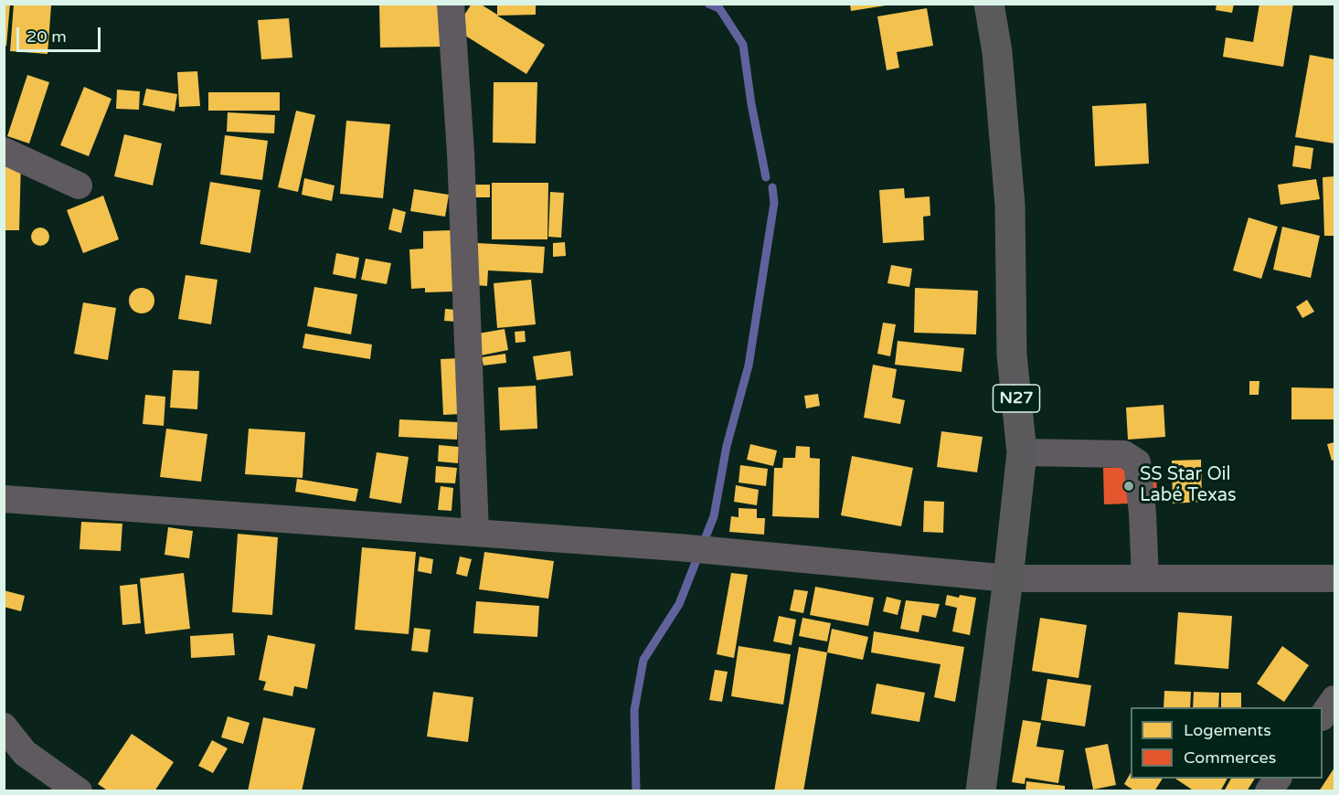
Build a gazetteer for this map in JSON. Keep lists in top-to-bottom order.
{
  "streets": {
    "main road": ["N27"]
  },
  "places": ["SS Star Oil Labé Texas"],
  "legend": ["Logements", "Commerces"],
  "scale_bar": "20 m"
}
